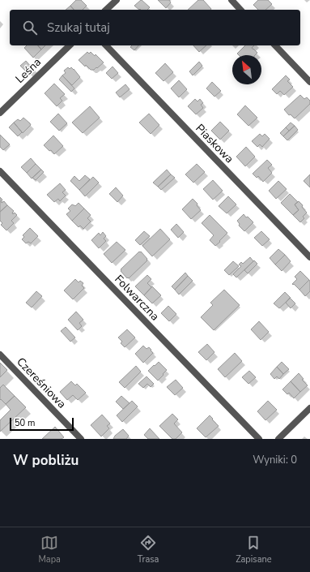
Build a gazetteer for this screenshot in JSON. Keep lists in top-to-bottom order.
{
  "streets": {
    "street": [
      "Leśna",
      "Piaskowa",
      "Folwarczna",
      "Czereśniowa"
    ]
  },
  "scale_bar": "50 m",
  "north": "top left",
  "page": {
    "search": "Szukaj tutaj",
    "scale": "50 m",
    "heading": ["W pobliżu", "Wyniki: 0"],
    "nav": ["Mapa", "Trasa", "Zapisane"]
  }
}
